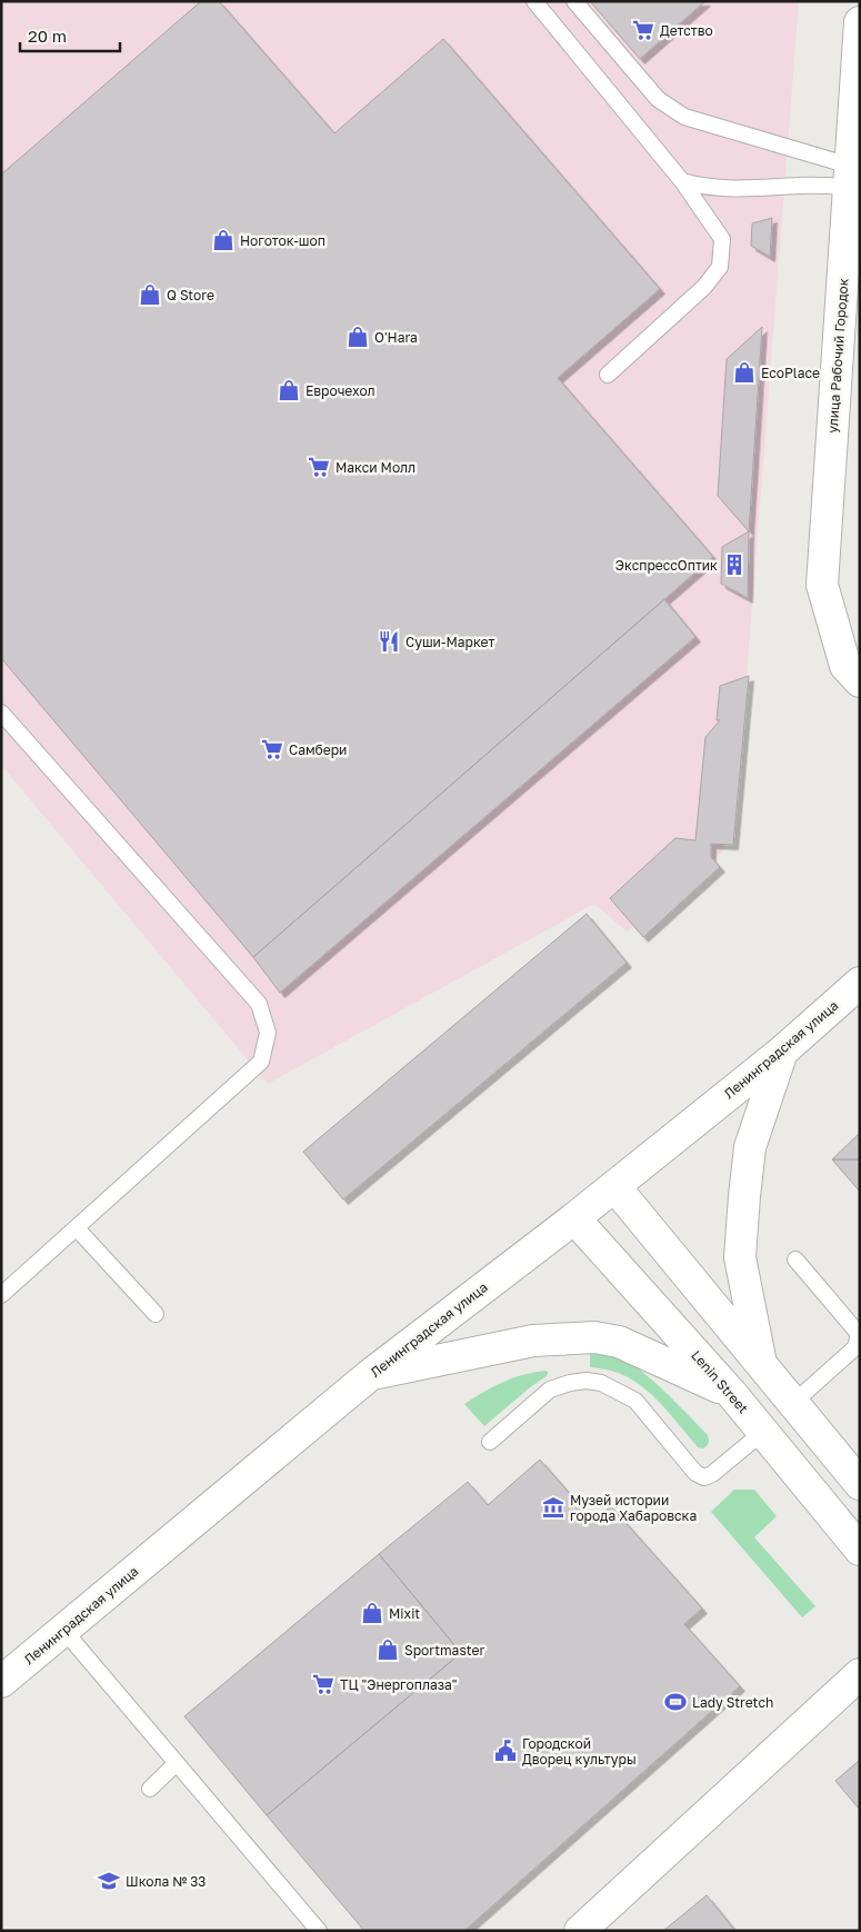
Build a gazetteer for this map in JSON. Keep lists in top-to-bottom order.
{
  "streets": {
    "main road": ["улица Рабочий Городок", "Ленинградская улица", "Lenin Street"]
  },
  "crossings": [
    ["Ленинградская улица", "Lenin Street"]
  ],
  "places": {
    "supermarket": [
      "Детство",
      "Макси Молл",
      "Самбери",
      "ТЦ \"Энергоплаза\""
    ],
    "shop": [
      "Ноготок-шоп",
      "Q Store",
      "O'Hara",
      "EcoPlace",
      "Еврочехол",
      "Mixit",
      "Sportmaster"
    ],
    "building": ["ЭкспрессОптик"],
    "restaurant": ["Суши-Маркет"],
    "museum": ["Музей истории города Хабаровска"],
    "sports": ["Lady Stretch"],
    "public building": ["Городской Дворец культуры"],
    "school or university": ["Школа № 33"]
  },
  "scale_bar": "20 m"
}
